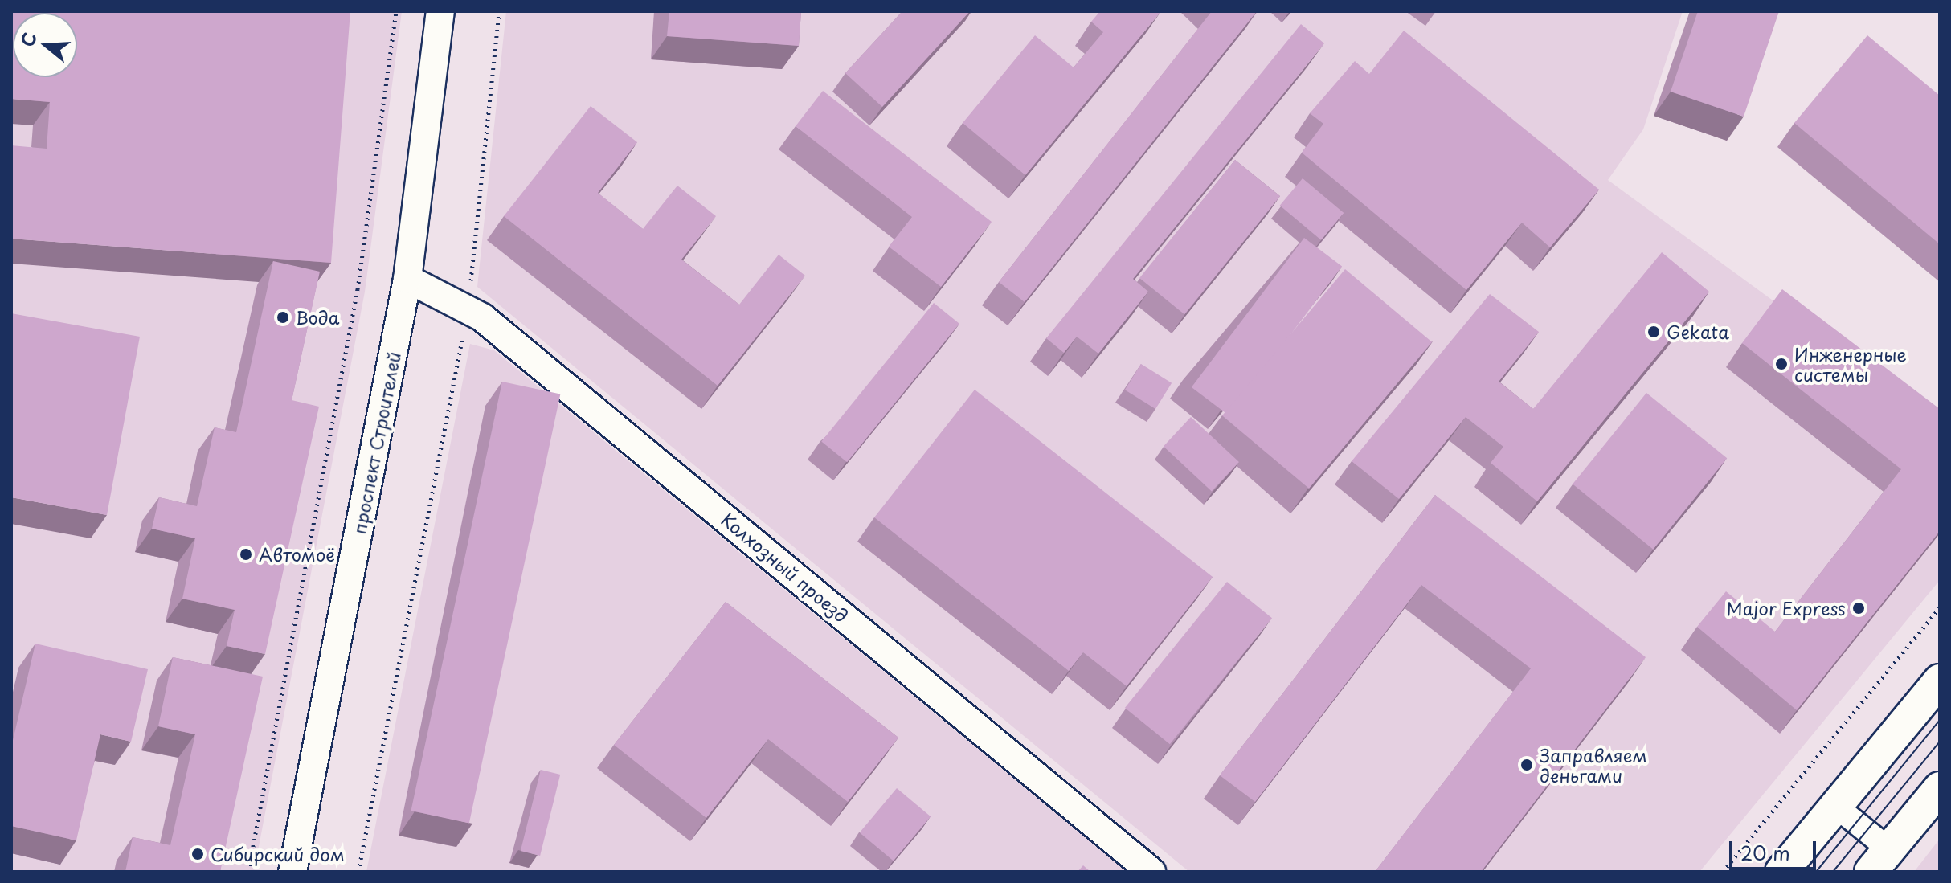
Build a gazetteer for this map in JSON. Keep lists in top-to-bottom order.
{
  "streets": {
    "street": ["проспект Строителей", "Колхозный проезд"]
  },
  "crossings": [
    ["проспект Строителей", "Колхозный проезд"]
  ],
  "places": [
    "Вода",
    "Gekata",
    "Инженерные системы",
    "Автомоё",
    "Major Express",
    "Заправляем деньгами",
    "Сибирский дом"
  ],
  "scale_bar": "20 m",
  "north": "left"
}
